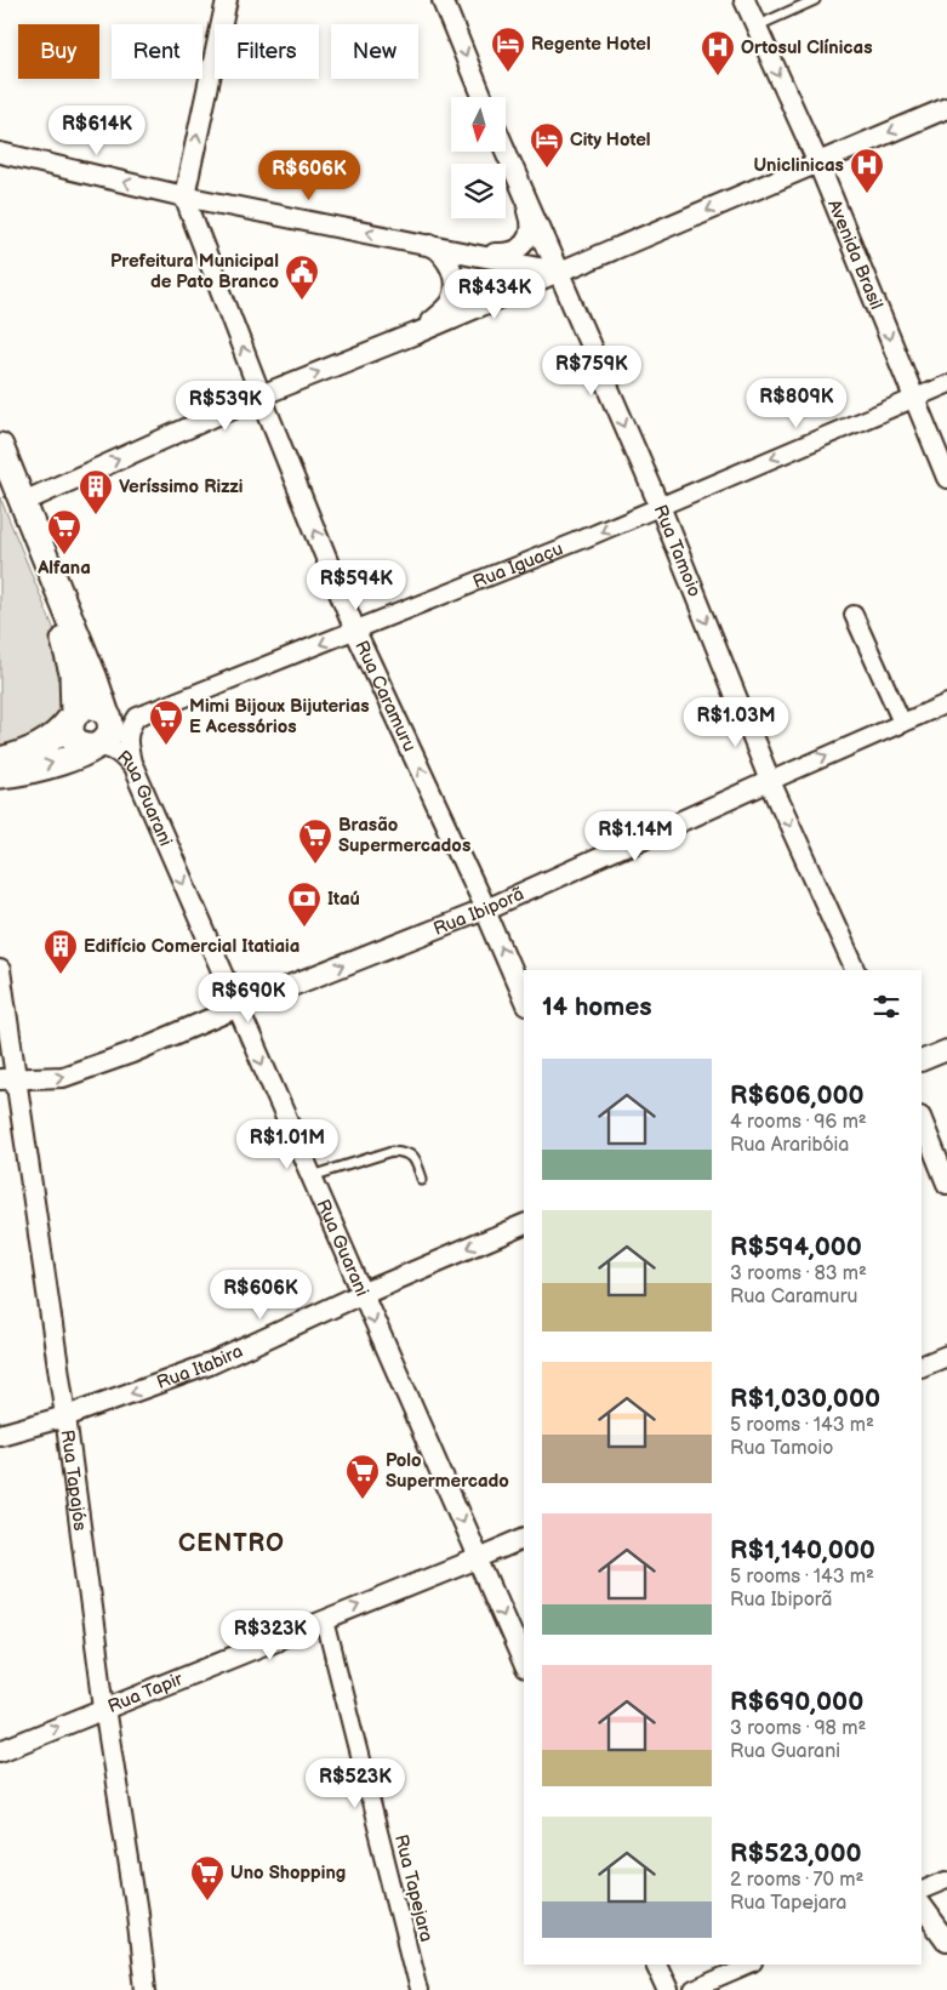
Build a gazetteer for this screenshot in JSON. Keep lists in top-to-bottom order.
{
  "streets": {
    "street": [
      "Avenida Brasil",
      "Rua Tamoio",
      "Rua Iguaçu",
      "Rua Caramuru",
      "Rua Guarani",
      "Rua Ibiporã",
      "Rua Itabira",
      "Rua Tapajós",
      "Rua Tapir",
      "Rua Tapejara"
    ]
  },
  "crossings": [
    ["Avenida Brasil", "Rua Iguaçu"],
    ["Rua Tamoio", "Rua Iguaçu"],
    ["Rua Tamoio", "Rua Ibiporã"],
    ["Rua Iguaçu", "Rua Caramuru"],
    ["Rua Caramuru", "Rua Ibiporã"],
    ["Rua Guarani", "Rua Ibiporã"],
    ["Rua Guarani", "Rua Itabira"],
    ["Rua Guarani", "Rua Tapir"],
    ["Rua Ibiporã", "Rua Tapajós"],
    ["Rua Itabira", "Rua Tapajós"],
    ["Rua Tapajós", "Rua Tapir"],
    ["Rua Tapir", "Rua Tapejara"]
  ],
  "one_way": [
    "Avenida Brasil",
    "Rua Tamoio",
    "Rua Iguaçu",
    "Rua Caramuru",
    "Rua Guarani",
    "Rua Ibiporã",
    "Rua Itabira",
    "Rua Tapir"
  ],
  "districts": ["CENTRO"],
  "places": {
    "hotel": ["Regente Hotel", "City Hotel"],
    "hospital": ["Ortosul Clínicas", "Uniclinicas"],
    "public building": ["Prefeitura Municipal de Pato Branco"],
    "building": ["Veríssimo Rizzi", "Edifício Comercial Itatiaia"],
    "supermarket": [
      "Alfana",
      "Mimi Bijoux Bijuterias E Acessórios",
      "Brasão Supermercados",
      "Polo Supermercado",
      "Uno Shopping"
    ],
    "bank": ["Itaú"]
  },
  "north": "bottom",
  "page": {
    "chip": [
      "Buy",
      "Rent",
      "Filters",
      "New"
    ],
    "price": [
      "R$614K",
      "R$606K",
      "R$434K",
      "R$759K",
      "R$809K",
      "R$539K",
      "R$594K",
      "R$1.03M",
      "R$1.14M",
      "R$690K",
      "R$1.01M",
      "R$606K",
      "R$323K",
      "R$523K"
    ],
    "heading": "14 homes",
    "list": [
      {
        "name": "R$606,000",
        "note": "4 rooms · 96 m² · Rua Araribóia"
      },
      {
        "name": "R$594,000",
        "note": "3 rooms · 83 m² · Rua Caramuru"
      },
      {
        "name": "R$1,030,000",
        "note": "5 rooms · 143 m² · Rua Tamoio"
      },
      {
        "name": "R$1,140,000",
        "note": "5 rooms · 143 m² · Rua Ibiporã"
      },
      {
        "name": "R$690,000",
        "note": "3 rooms · 98 m² · Rua Guarani"
      },
      {
        "name": "R$523,000",
        "note": "2 rooms · 70 m² · Rua Tapejara"
      }
    ]
  }
}
